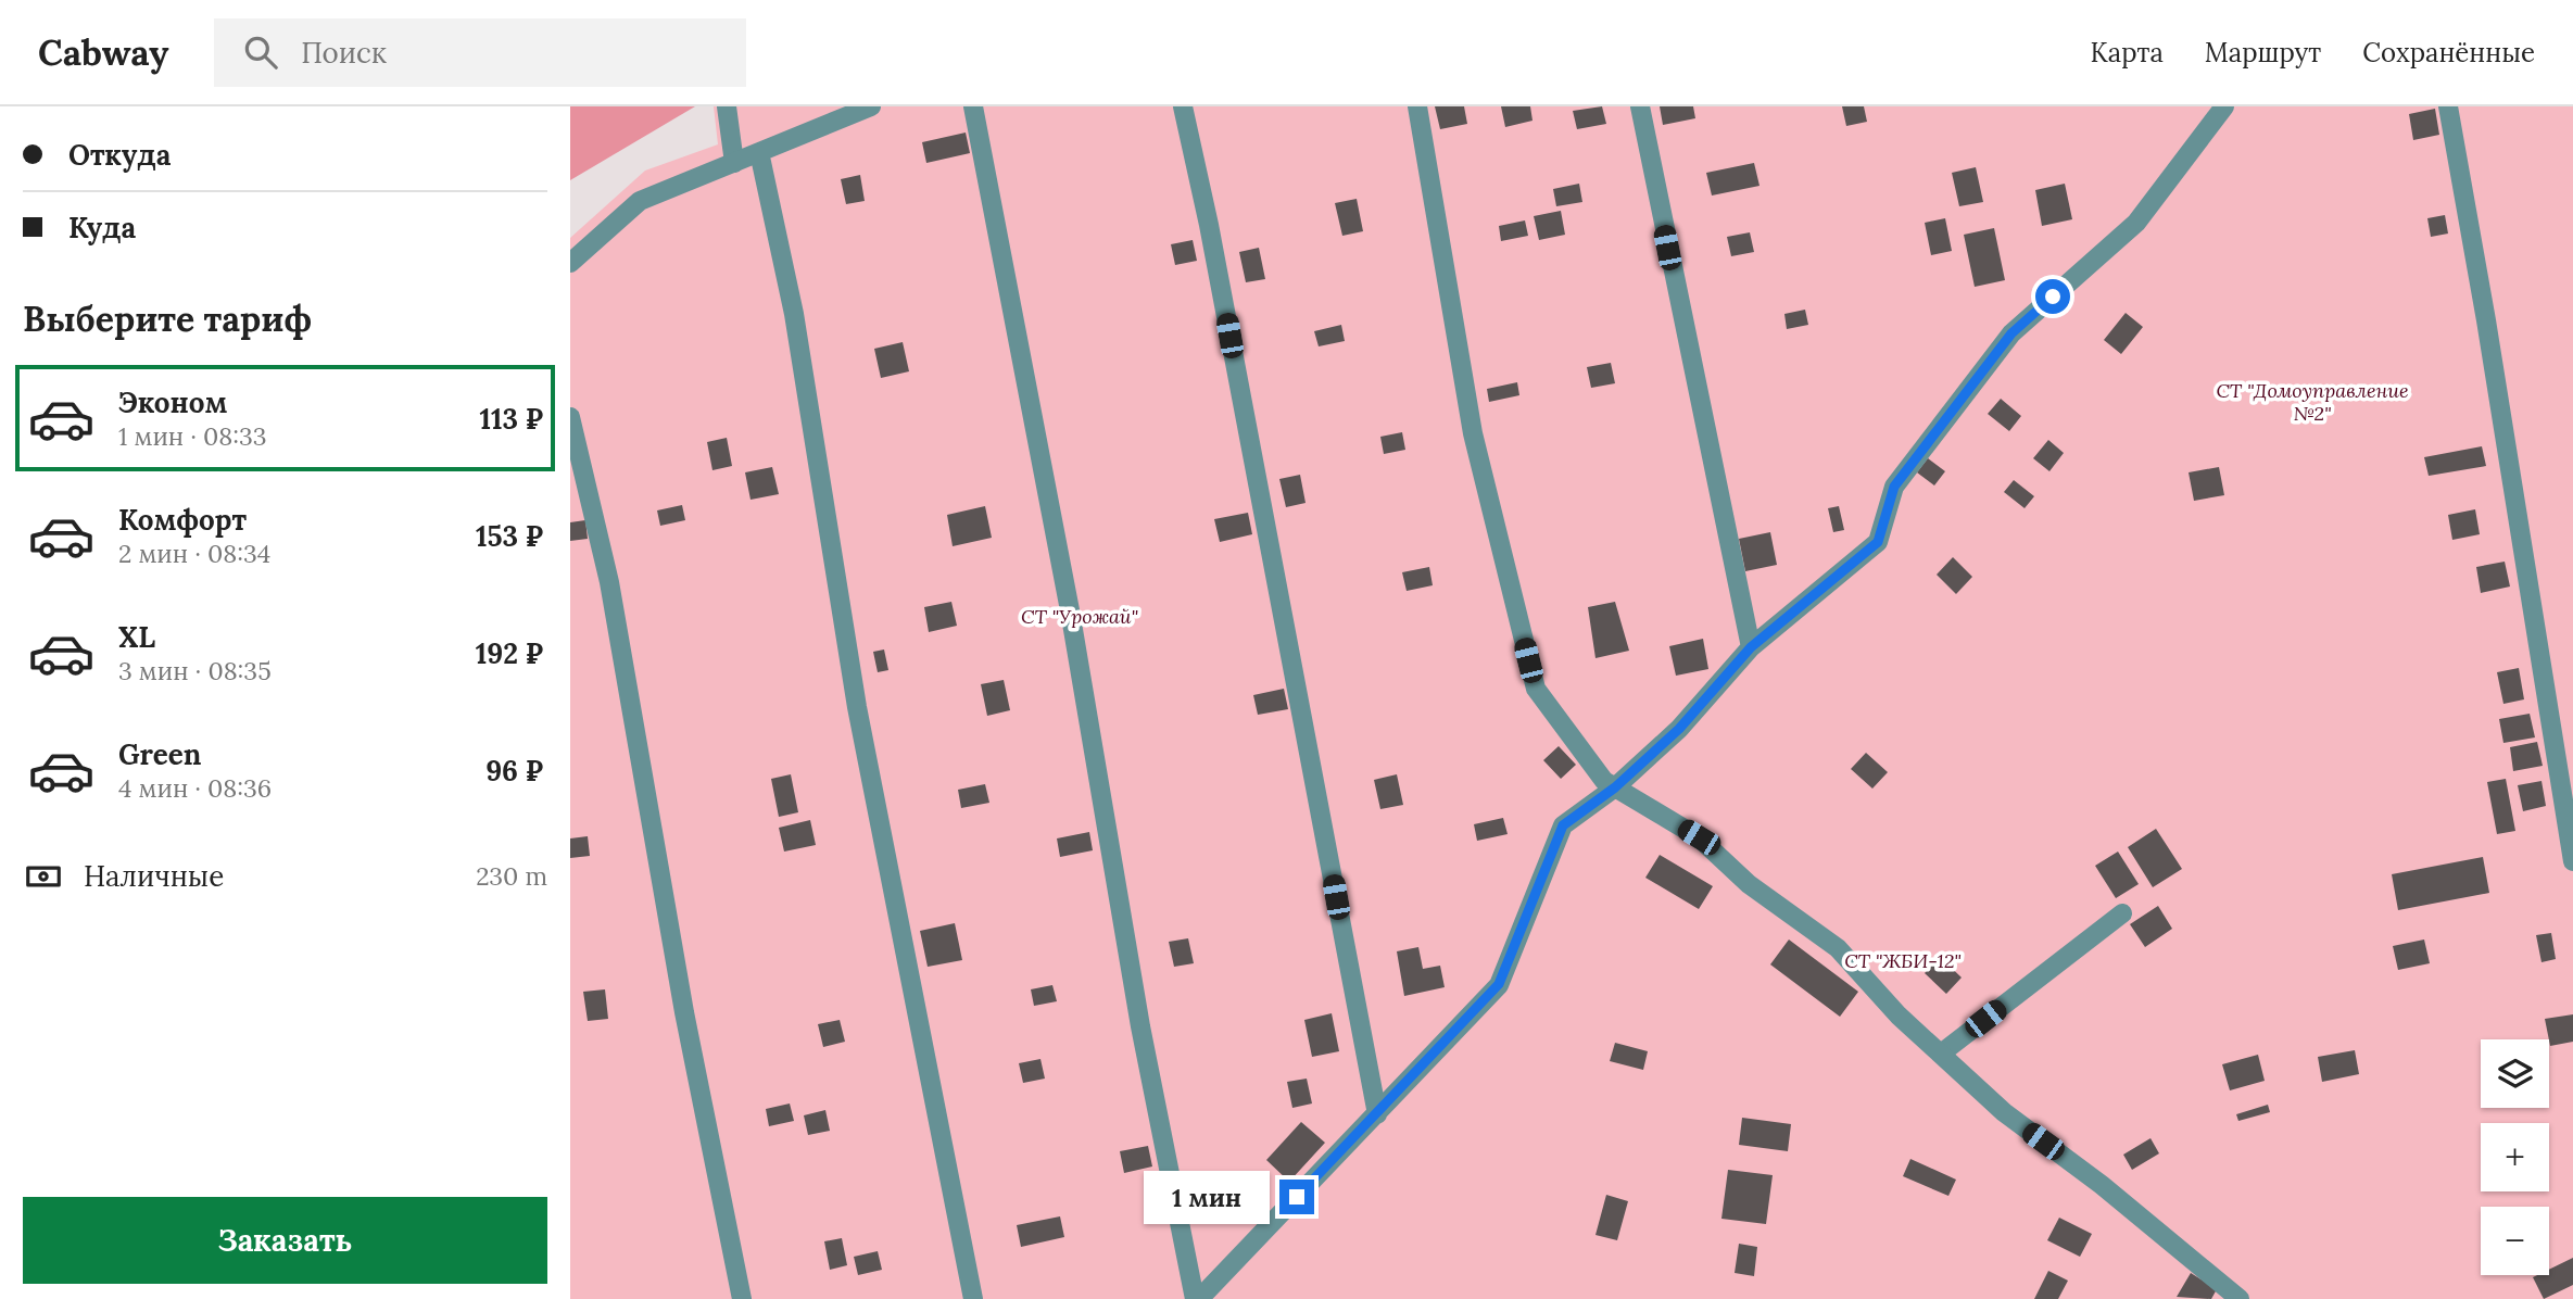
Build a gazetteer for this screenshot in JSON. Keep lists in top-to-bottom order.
{
  "parks": ["СТ \"Домоуправление №2\"", "СТ \"Урожай\"", "СТ \"ЖБИ-12\""],
  "page": {
    "header": "Cabway",
    "search": "Поиск",
    "nav": ["Карта", "Маршрут", "Сохранённые"],
    "banner": ["Откуда", "Куда"],
    "heading": "Выберите тариф",
    "list": [
      {
        "name": "Эконом",
        "note": "1 мин · 08:33",
        "value": "113 ₽"
      },
      {
        "name": "Комфорт",
        "note": "2 мин · 08:34",
        "value": "153 ₽"
      },
      {
        "name": "XL",
        "note": "3 мин · 08:35",
        "value": "192 ₽"
      },
      {
        "name": "Green",
        "note": "4 мин · 08:36",
        "value": "96 ₽"
      }
    ],
    "pay": ["Наличные", "230 m"],
    "map_buttons": ["+", "−"],
    "bubble": "1 мин",
    "buttons": "Заказать"
  }
}
